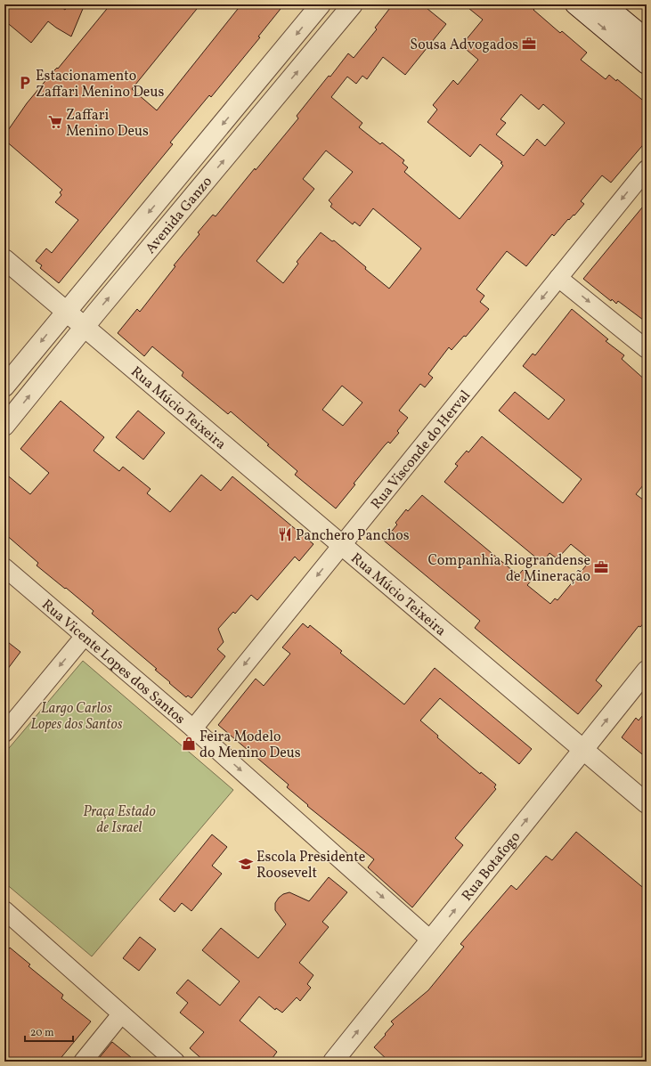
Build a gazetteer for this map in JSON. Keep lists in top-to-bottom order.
{
  "streets": {
    "street": [
      "Avenida Ganzo",
      "Rua Múcio Teixeira",
      "Rua Visconde do Herval",
      "Rua Vicente Lopes dos Santos",
      "Rua Botafogo"
    ]
  },
  "crossings": [
    ["Avenida Ganzo", "Rua Múcio Teixeira"],
    ["Rua Múcio Teixeira", "Rua Visconde do Herval"],
    ["Rua Múcio Teixeira", "Rua Botafogo"],
    ["Rua Visconde do Herval", "Rua Vicente Lopes dos Santos"],
    ["Rua Vicente Lopes dos Santos", "Rua Botafogo"]
  ],
  "one_way": ["Rua Visconde do Herval", "Rua Vicente Lopes dos Santos", "Rua Botafogo"],
  "parks": ["Largo Carlos Lopes dos Santos", "Praça Estado de Israel"],
  "places": {
    "office": ["Sousa Advogados", "Companhia Riograndense de Mineração"],
    "parking": ["Estacionamento Zaffari Menino Deus"],
    "supermarket": ["Zaffari Menino Deus"],
    "restaurant": ["Panchero Panchos"],
    "shop": ["Feira Modelo do Menino Deus"],
    "school or university": ["Escola Presidente Roosevelt"]
  },
  "scale_bar": "20 m"
}
